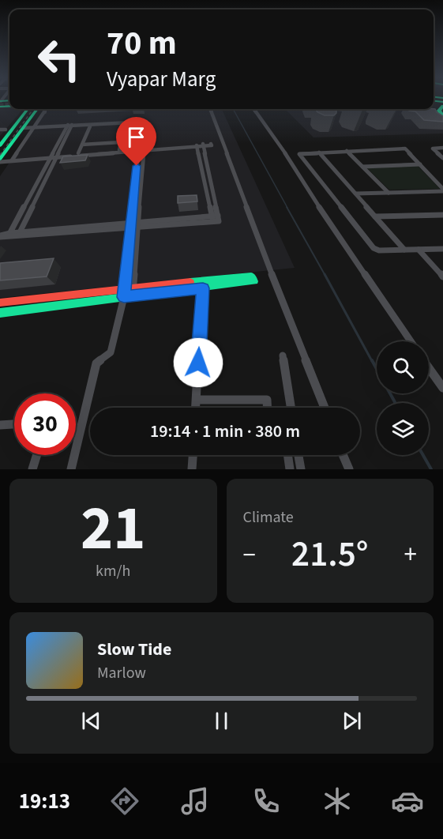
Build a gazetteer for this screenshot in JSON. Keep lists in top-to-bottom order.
{
  "page": {
    "turn": ["70 m", "Vyapar Marg"],
    "limit": "30",
    "trip": "19:14 · 1 min · 380 m",
    "tile": [
      ["21", "km/h"],
      "Climate"
    ],
    "heat": ["−", "21.5°", "+"],
    "song": ["Slow Tide", "Marlow"],
    "tabs": "19:13"
  }
}
